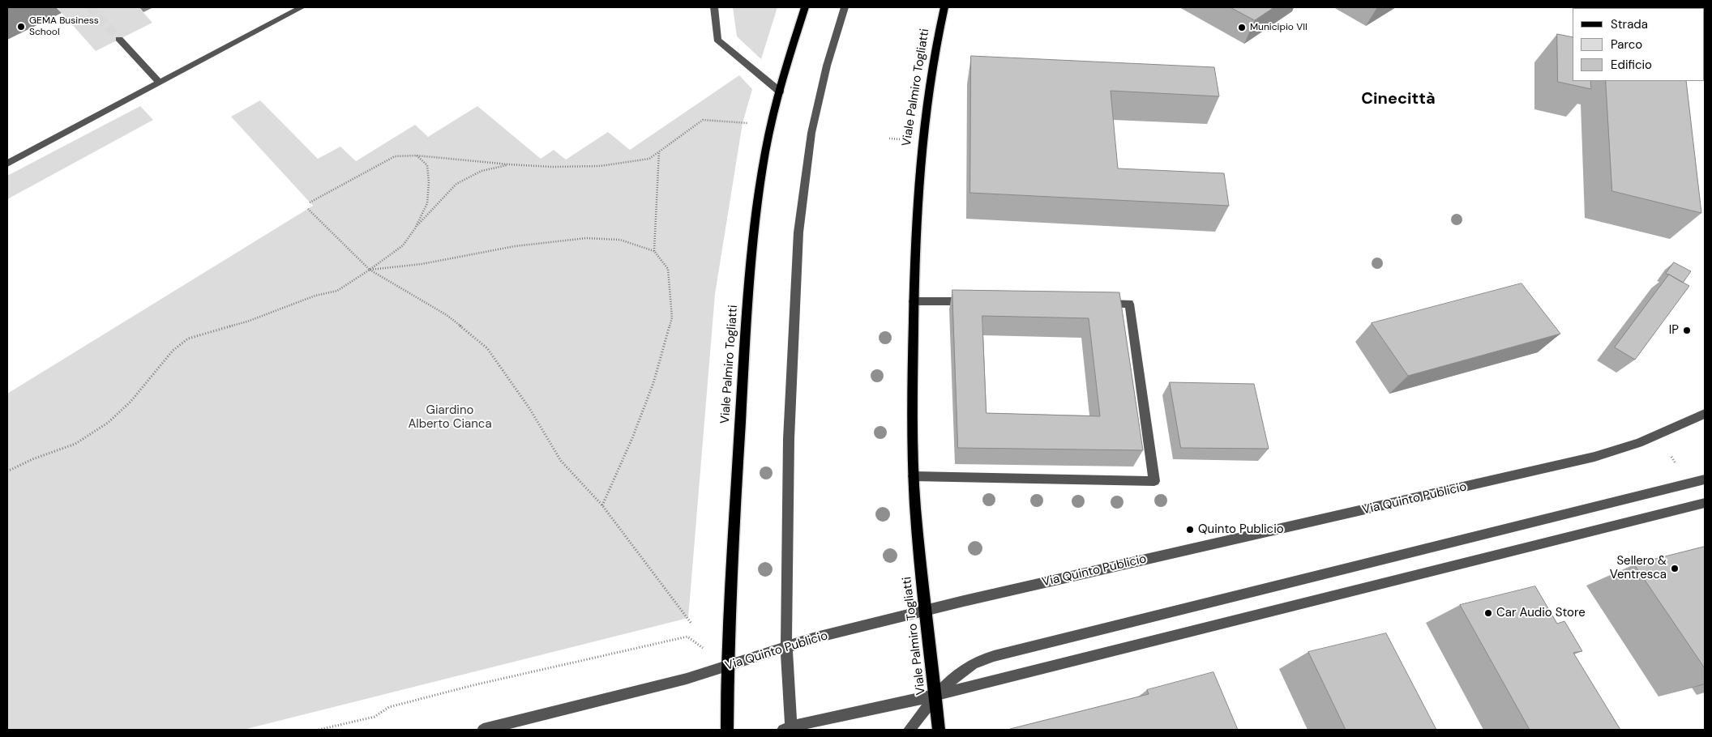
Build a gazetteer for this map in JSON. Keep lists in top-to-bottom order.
{
  "streets": {
    "main road": ["Viale Palmiro Togliatti"],
    "street": ["Via Quinto Publicio"]
  },
  "crossings": [
    ["Viale Palmiro Togliatti", "Via Quinto Publicio"]
  ],
  "districts": ["Cinecittà"],
  "parks": ["Giardino Alberto Cianca"],
  "places": [
    "GEMA Business School",
    "Municipio VII",
    "IP",
    "Quinto Publicio",
    "Sellero & Ventresca",
    "Car Audio Store"
  ],
  "legend": ["Strada", "Parco", "Edificio"]
}
